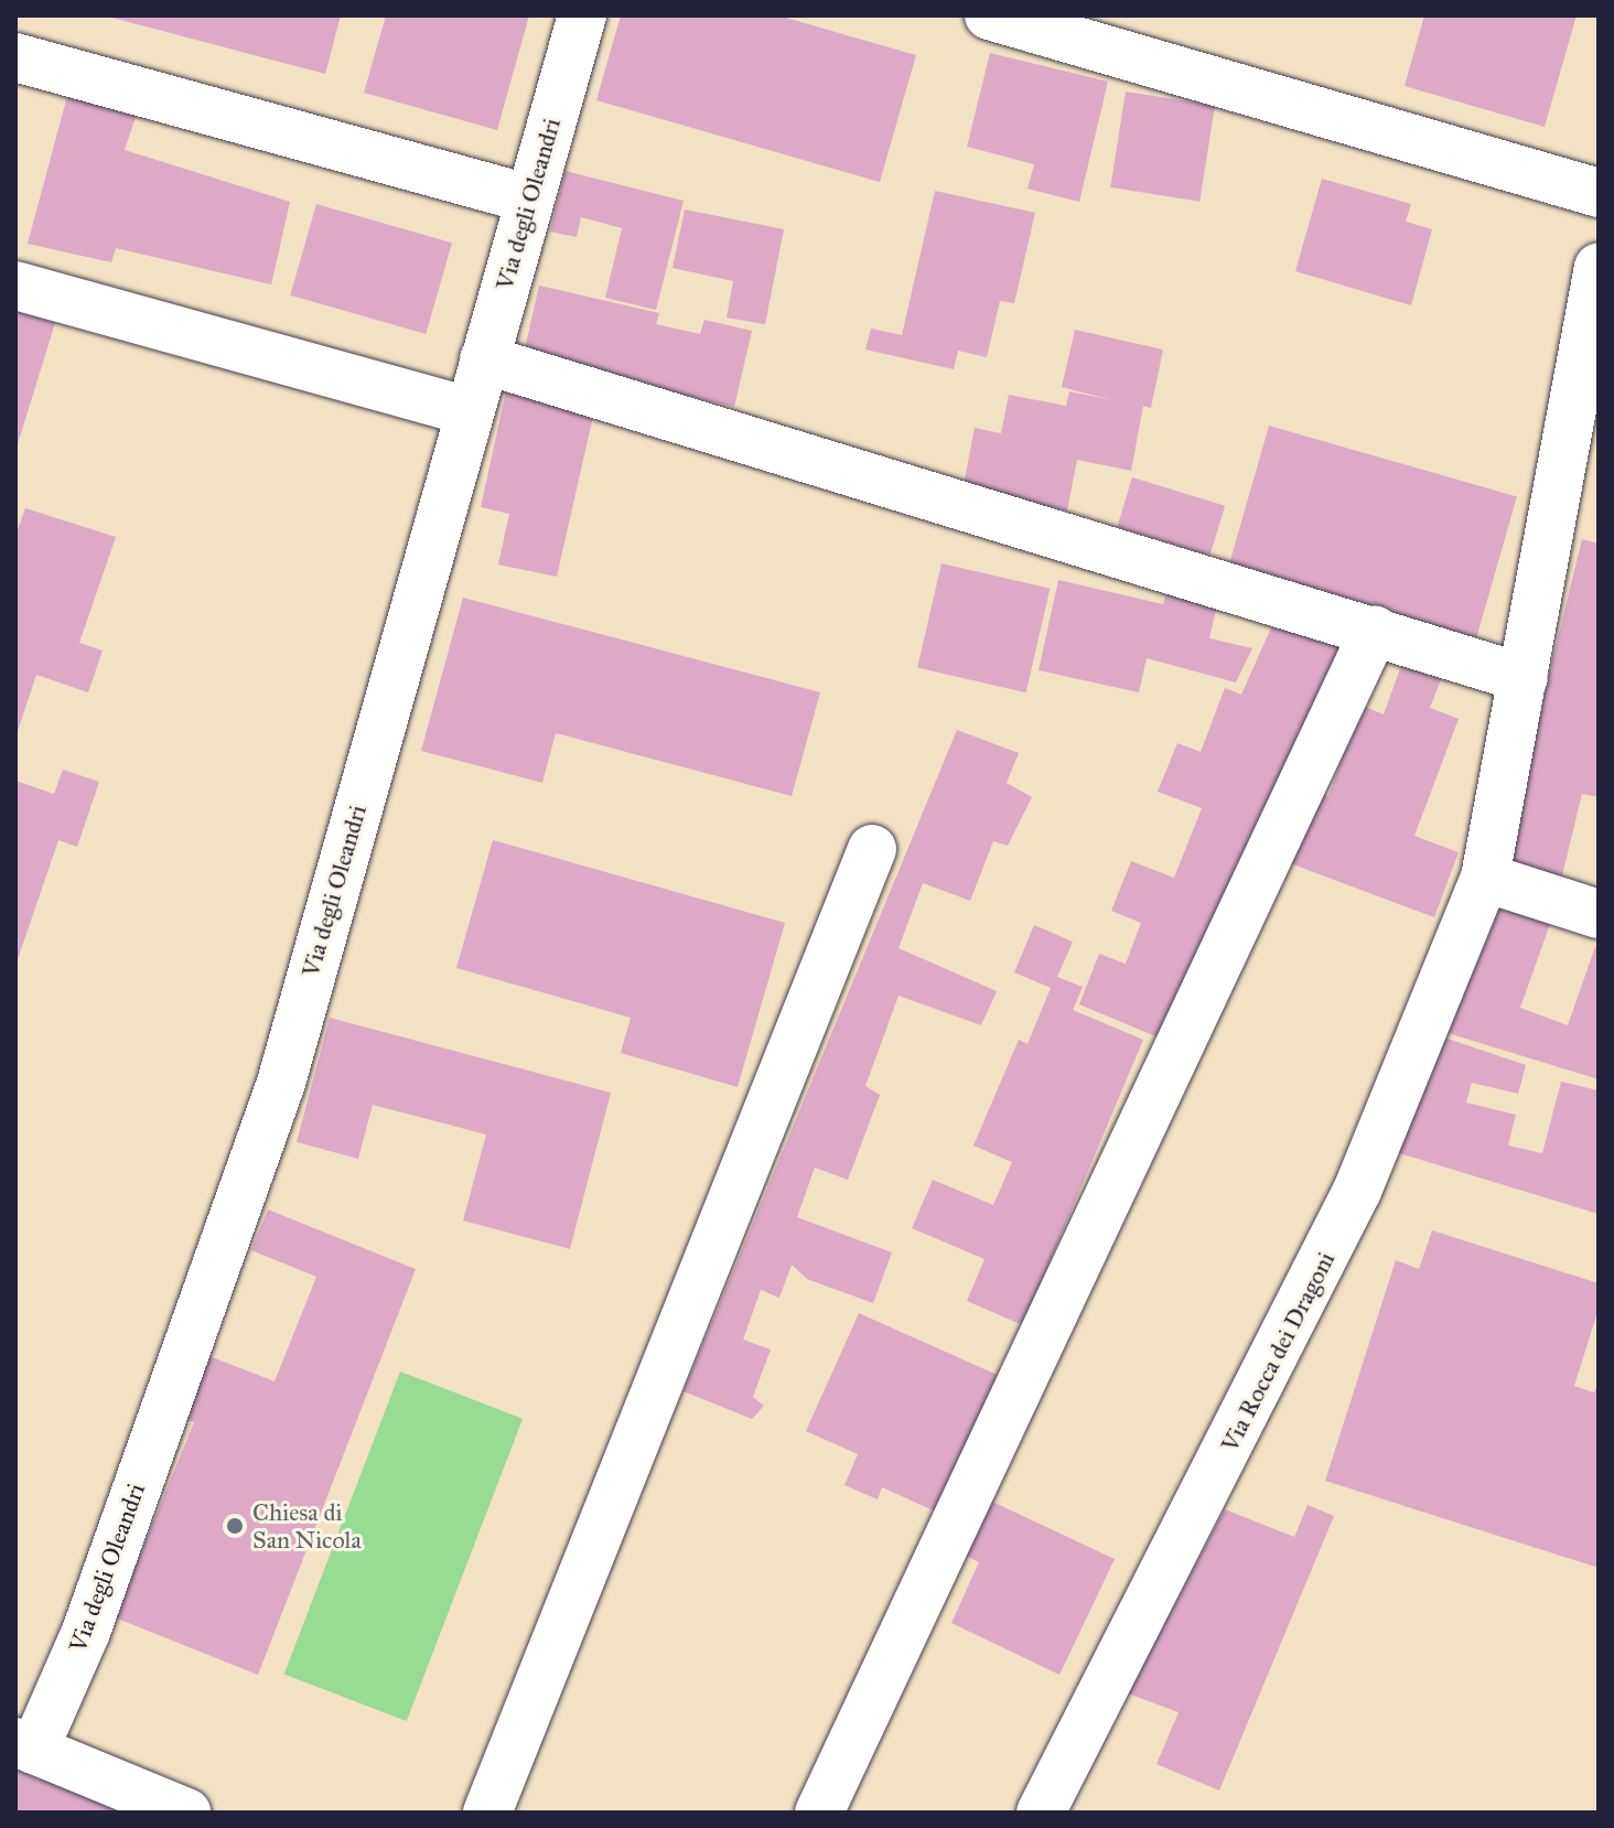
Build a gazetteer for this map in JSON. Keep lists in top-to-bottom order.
{
  "streets": {
    "street": ["Via degli Oleandri", "Via Rocca dei Dragoni"]
  },
  "places": ["Chiesa di San Nicola"]
}
